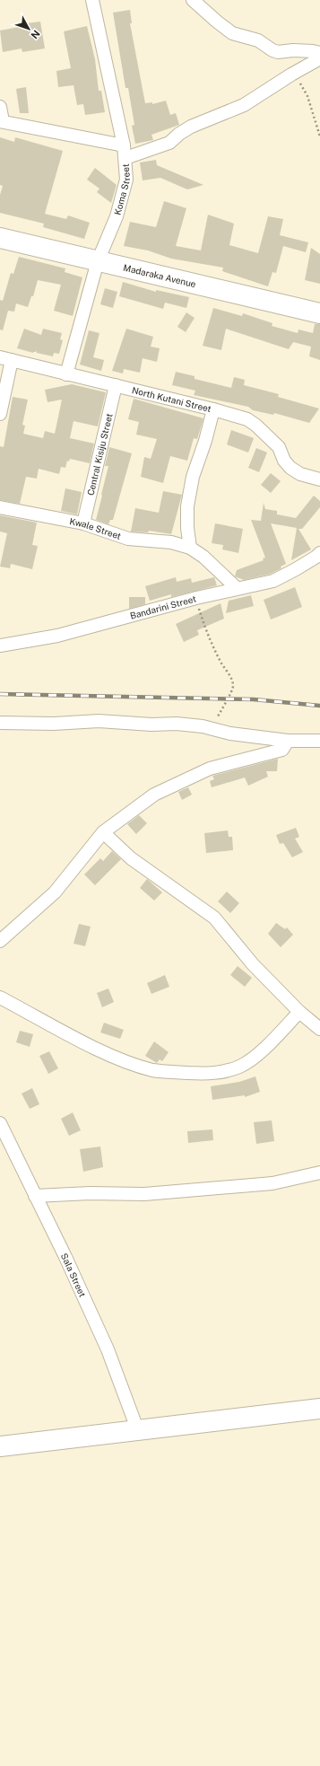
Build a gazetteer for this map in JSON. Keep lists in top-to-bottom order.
{
  "streets": {
    "main road": ["Madaraka Avenue"],
    "street": [
      "Koma Street",
      "North Kutani Street",
      "Central Kisiju Street",
      "Kwale Street",
      "Bandarini Street",
      "Sala Street"
    ]
  },
  "crossings": [
    ["Koma Street", "Madaraka Avenue"],
    ["Koma Street", "North Kutani Street"],
    ["North Kutani Street", "Central Kisiju Street"],
    ["Central Kisiju Street", "Kwale Street"],
    ["Kwale Street", "Bandarini Street"]
  ],
  "north": "bottom right"
}
